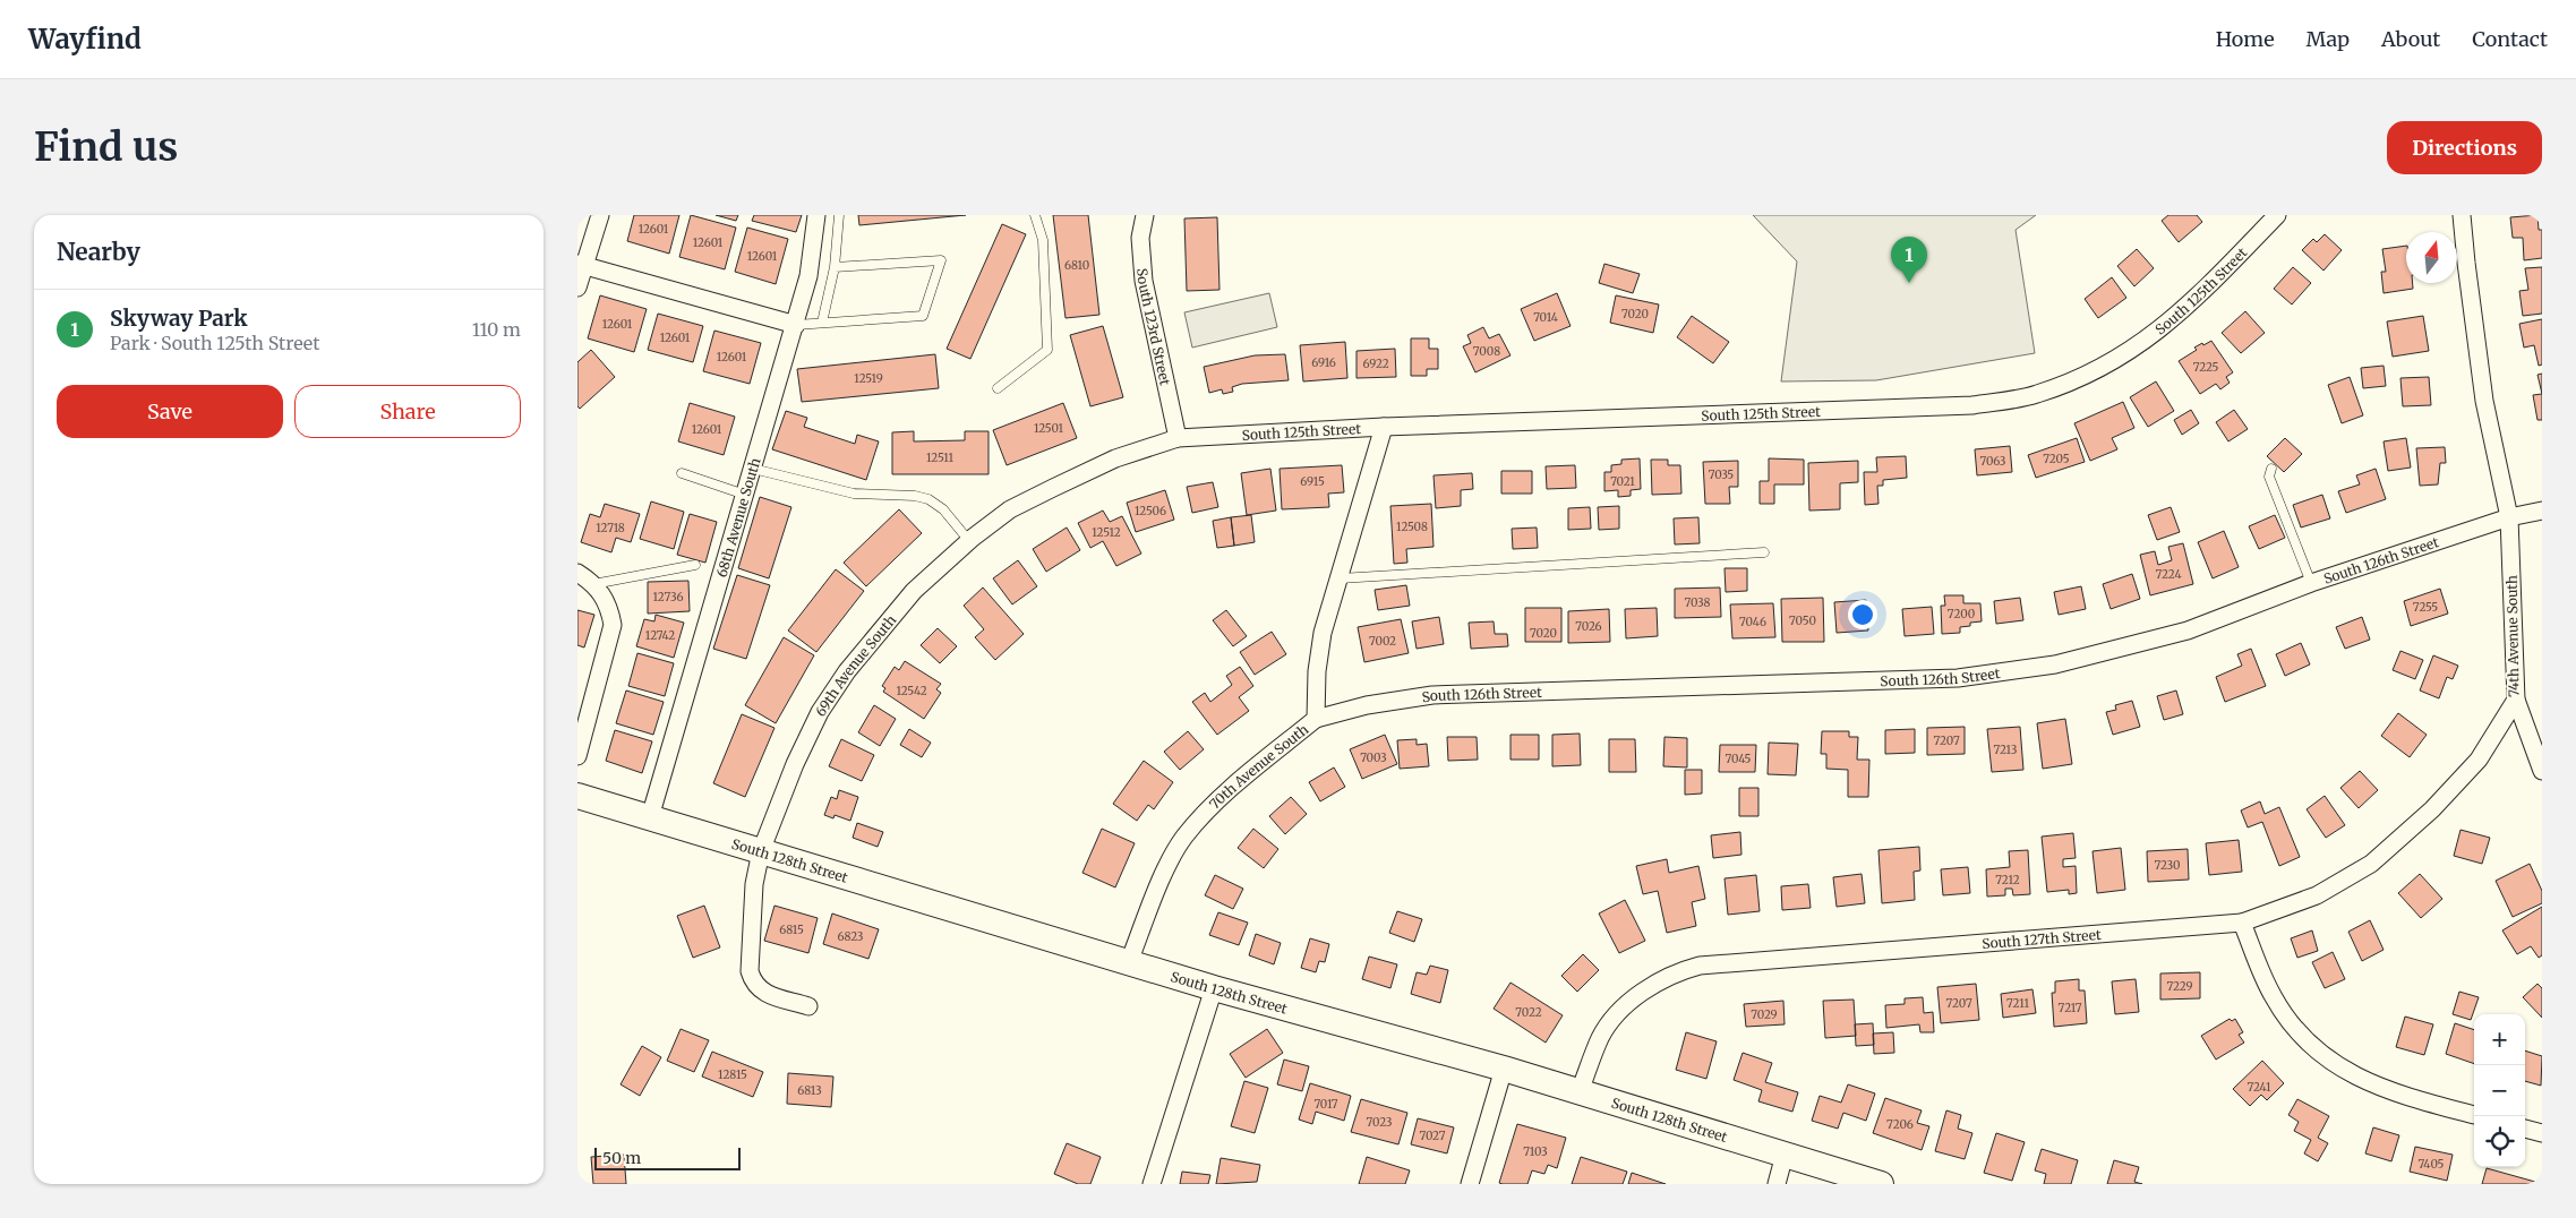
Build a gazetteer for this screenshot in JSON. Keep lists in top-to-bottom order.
{
  "streets": {
    "street": [
      "South 125th Street",
      "South 123rd Street",
      "68th Avenue South",
      "South 126th Street",
      "74th Avenue South",
      "69th Avenue South",
      "70th Avenue South",
      "South 128th Street",
      "South 127th Street"
    ]
  },
  "crossings": [
    ["South 125th Street", "South 123rd Street"],
    ["South 125th Street", "69th Avenue South"],
    ["South 125th Street", "70th Avenue South"],
    ["South 123rd Street", "69th Avenue South"],
    ["68th Avenue South", "South 128th Street"],
    ["South 126th Street", "74th Avenue South"],
    ["South 126th Street", "70th Avenue South"],
    ["74th Avenue South", "South 127th Street"],
    ["69th Avenue South", "South 128th Street"],
    ["70th Avenue South", "South 128th Street"],
    ["South 128th Street", "South 127th Street"]
  ],
  "house_numbers": [
    "12601",
    "12601",
    "12601",
    "6810",
    "7020",
    "7014",
    "12601",
    "12601",
    "7008",
    "12601",
    "6916",
    "6922",
    "7225",
    "12519",
    "12501",
    "12601",
    "12511",
    "7205",
    "7063",
    "7035",
    "6915",
    "7021",
    "12506",
    "12508",
    "12718",
    "12512",
    "7224",
    "12736",
    "7038",
    "7255",
    "7200",
    "7050",
    "7046",
    "7026",
    "7020",
    "12742",
    "7002",
    "12542",
    "7207",
    "7213",
    "7003",
    "7045",
    "7230",
    "7212",
    "6815",
    "6823",
    "7229",
    "7207",
    "7211",
    "7217",
    "7022",
    "7029",
    "12815",
    "7241",
    "6813",
    "7017",
    "7023",
    "7206",
    "7027",
    "7103",
    "7405"
  ],
  "scale_bar": "50 m",
  "north": "top",
  "page": {
    "header": "Wayfind",
    "nav": [
      "Home",
      "Map",
      "About",
      "Contact"
    ],
    "buttons": [
      "Directions",
      ["Save", "Share"]
    ],
    "title": "Find us",
    "heading": "Nearby",
    "pins": "1",
    "list": [
      {
        "mark": "1",
        "name": "Skyway Park",
        "note": "Park · South 125th Street",
        "value": "110 m"
      }
    ],
    "map_buttons": ["+", "−"],
    "scale": "50 m"
  }
}
